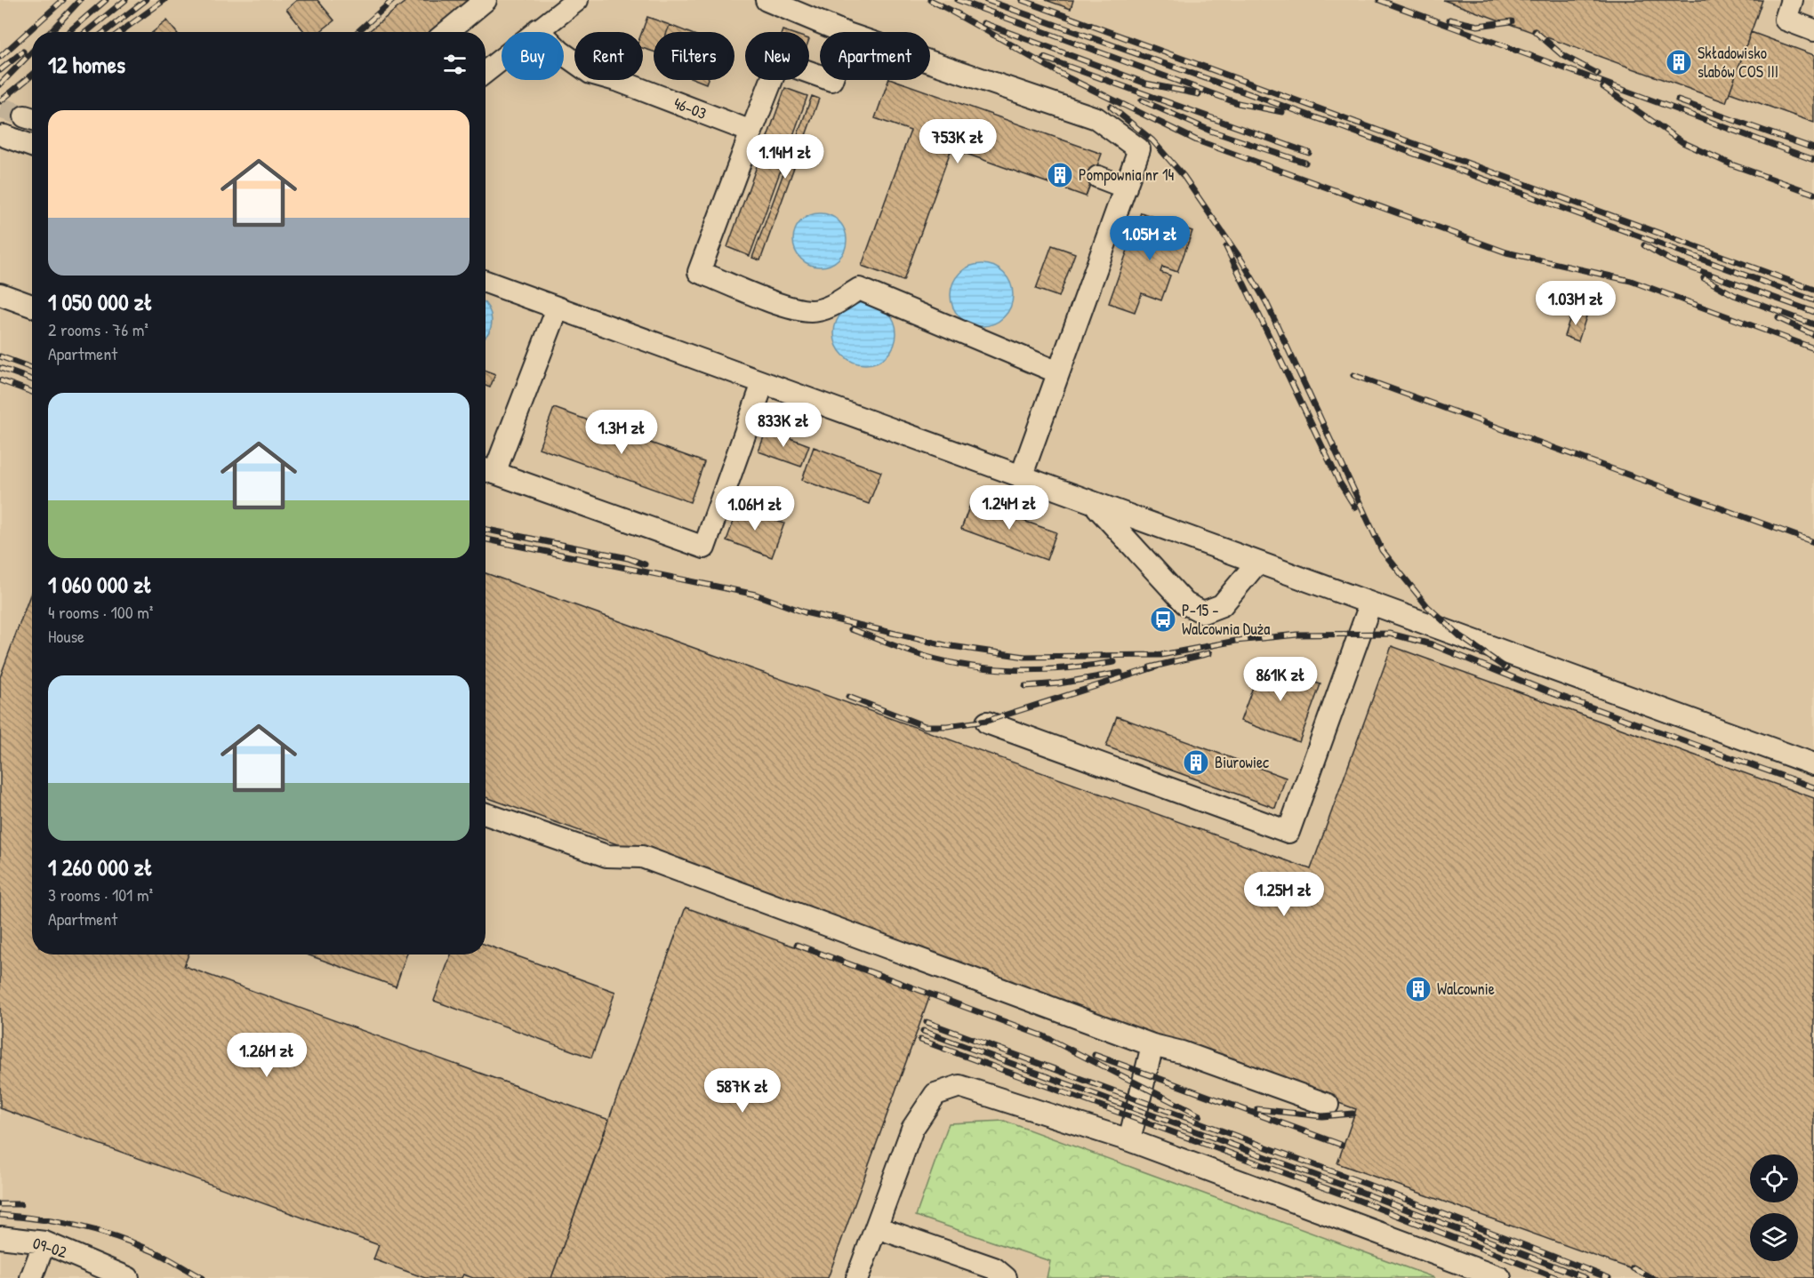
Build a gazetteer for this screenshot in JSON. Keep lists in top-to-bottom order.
{
  "streets": {
    "lane": ["46-03", "09-02"]
  },
  "places": {
    "building": [
      "Składowisko slabów COS III",
      "Pompownia nr 14",
      "Biurowiec",
      "Walcownie"
    ],
    "bus stop": ["P-15 - Walcownia Duża"]
  },
  "page": {
    "chip": [
      "Buy",
      "Rent",
      "Filters",
      "New",
      "Apartment"
    ],
    "heading": "12 homes",
    "list": [
      {
        "name": "1 050 000 zł",
        "note": "2 rooms · 76 m² · Apartment"
      },
      {
        "name": "1 060 000 zł",
        "note": "4 rooms · 100 m² · House"
      },
      {
        "name": "1 260 000 zł",
        "note": "3 rooms · 101 m² · Apartment"
      }
    ],
    "price": [
      "753K zł",
      "1.14M zł",
      "1.05M zł",
      "1.03M zł",
      "833K zł",
      "1.3M zł",
      "1.24M zł",
      "1.06M zł",
      "861K zł",
      "1.25M zł",
      "1.26M zł",
      "587K zł"
    ]
  }
}
